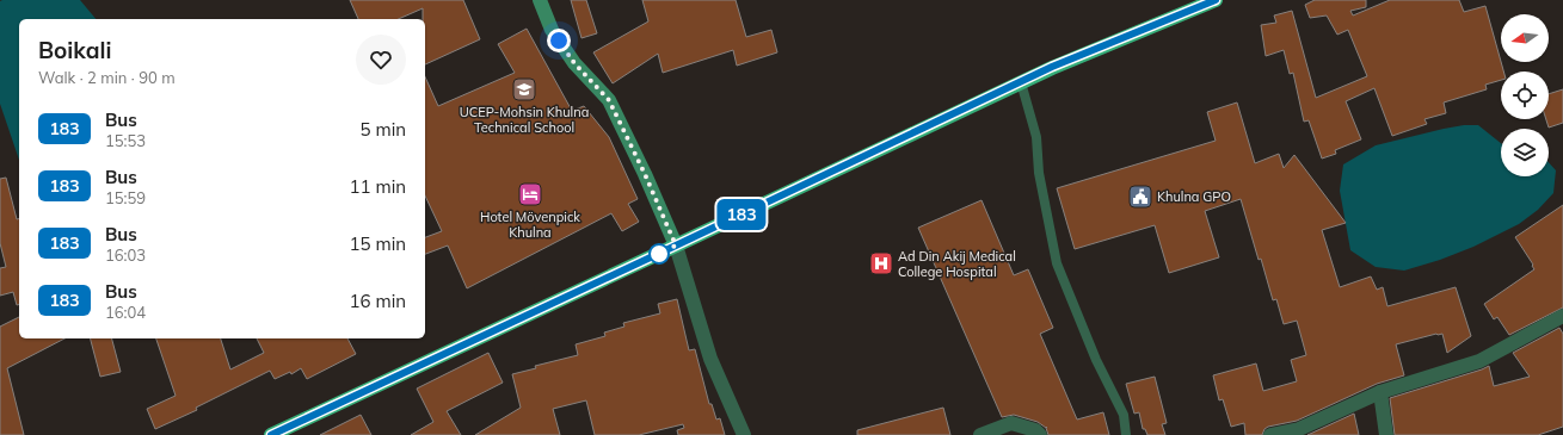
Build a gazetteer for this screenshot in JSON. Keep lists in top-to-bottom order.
{
  "places": {
    "school or university": ["UCEP-Mohsin Khulna Technical School"],
    "hotel": ["Hotel Mövenpick Khulna"],
    "public building": ["Khulna GPO"],
    "hospital": ["Ad Din Akij Medical College Hospital"]
  },
  "lines": ["bus line 183"],
  "north": "left",
  "page": {
    "on_map": "183",
    "heading": ["Boikali", "Walk · 2 min · 90 m"],
    "list": [
      {
        "mark": "183",
        "name": "Bus",
        "note": "15:53",
        "value": "5 min"
      },
      {
        "mark": "183",
        "name": "Bus",
        "note": "15:59",
        "value": "11 min"
      },
      {
        "mark": "183",
        "name": "Bus",
        "note": "16:03",
        "value": "15 min"
      },
      {
        "mark": "183",
        "name": "Bus",
        "note": "16:04",
        "value": "16 min"
      }
    ]
  }
}
